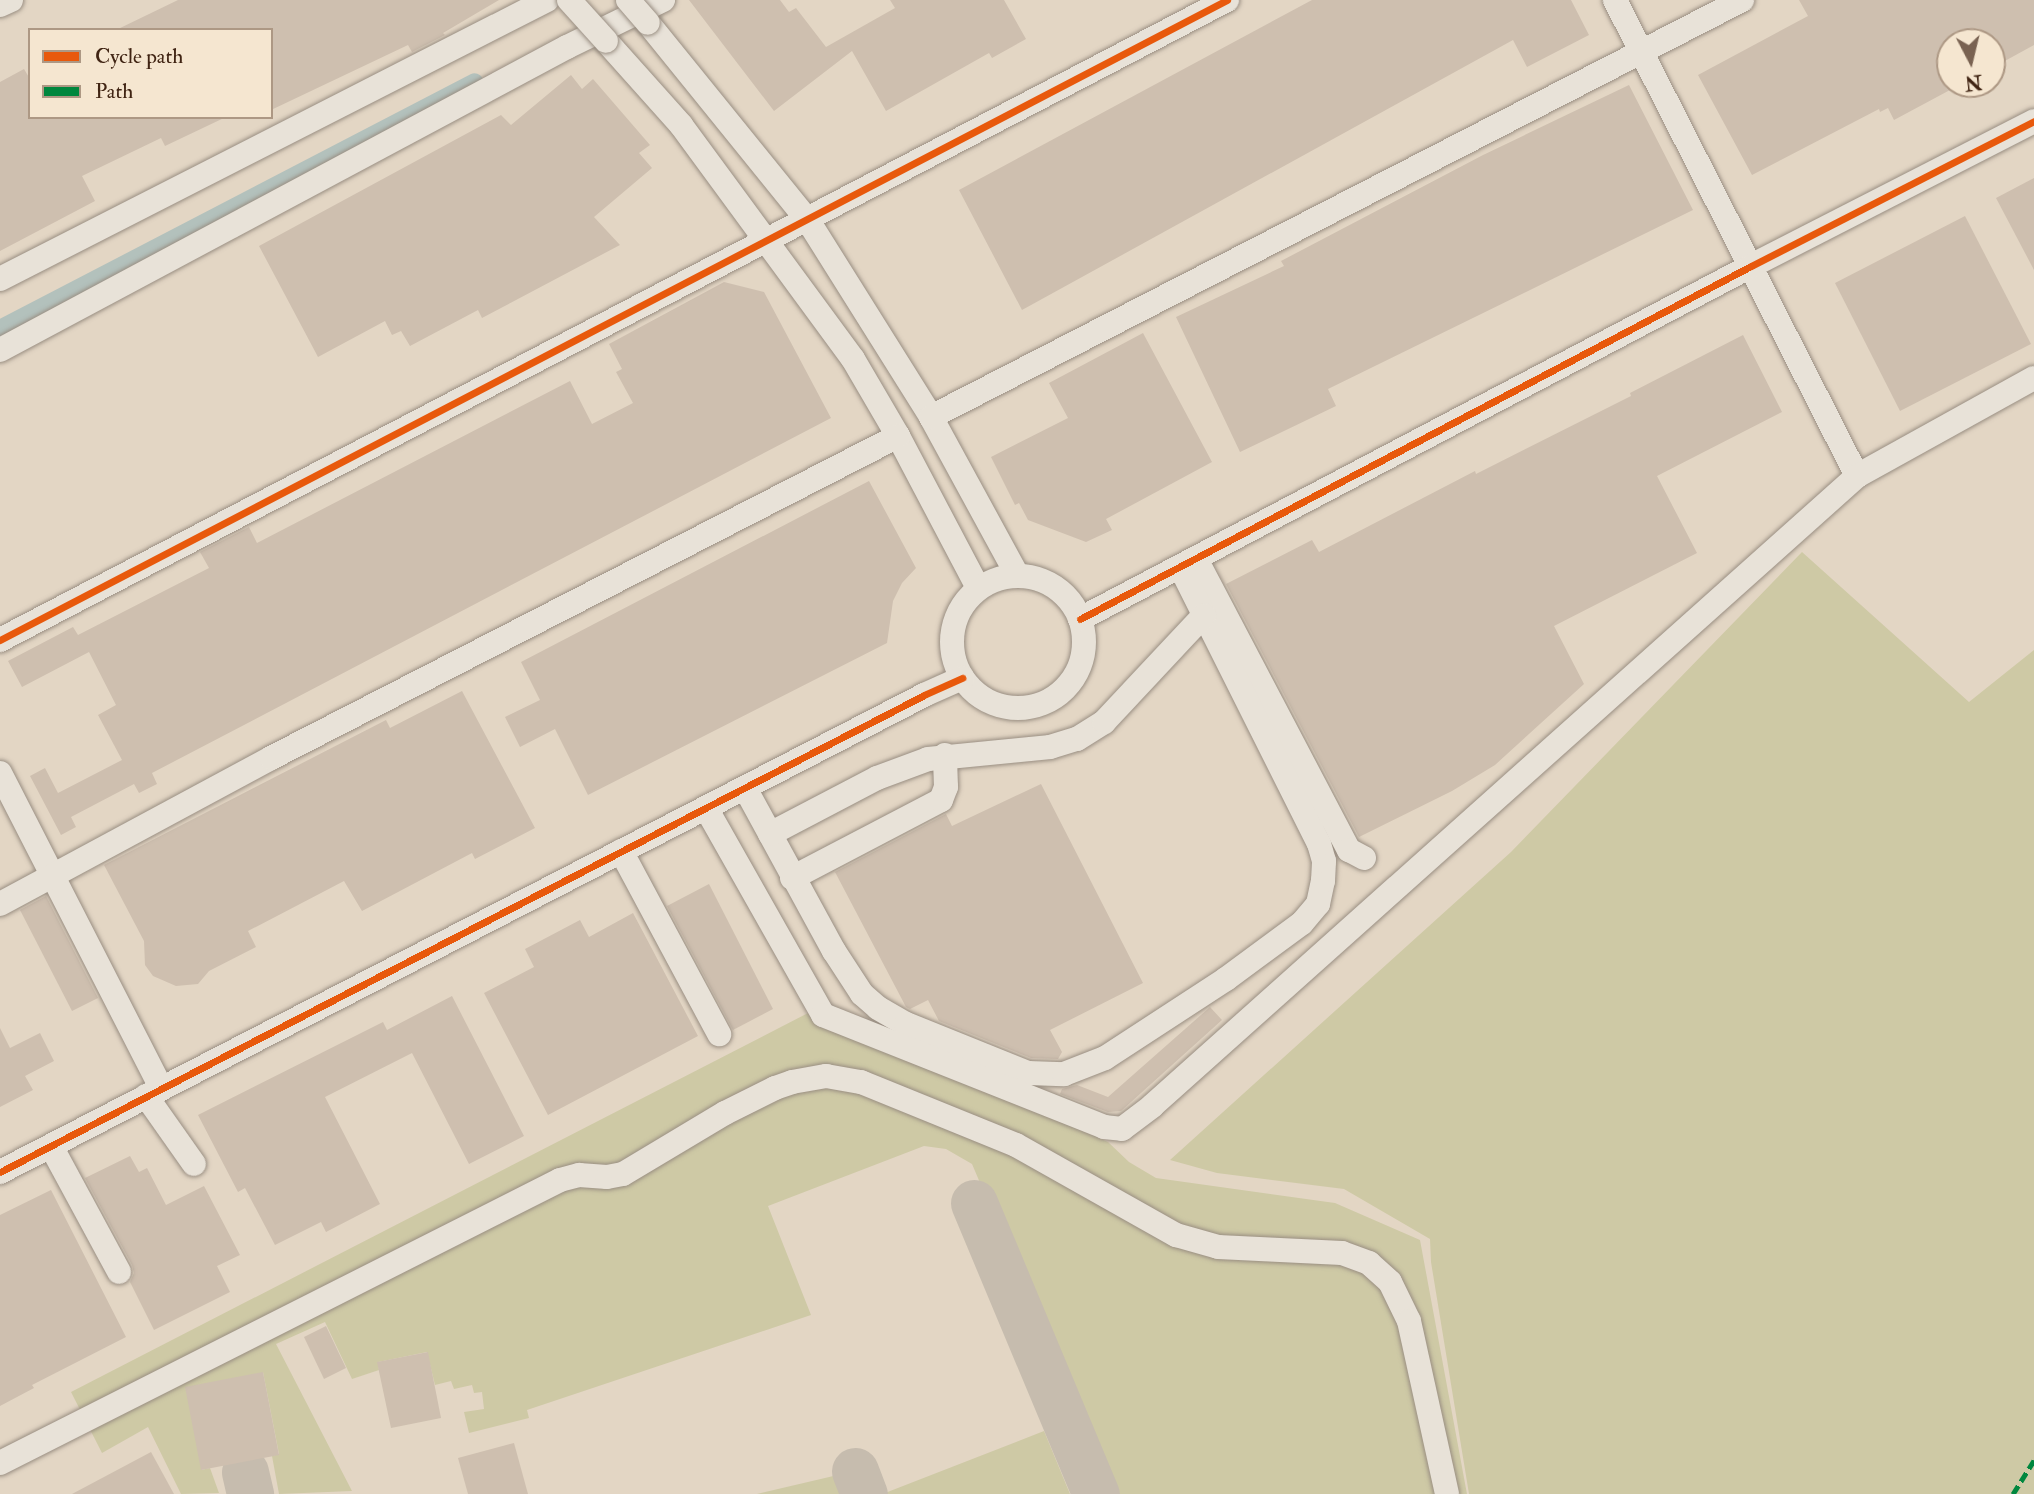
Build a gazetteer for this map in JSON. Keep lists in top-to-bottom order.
{
  "legend": ["Cycle path", "Path"],
  "north": "bottom"
}
